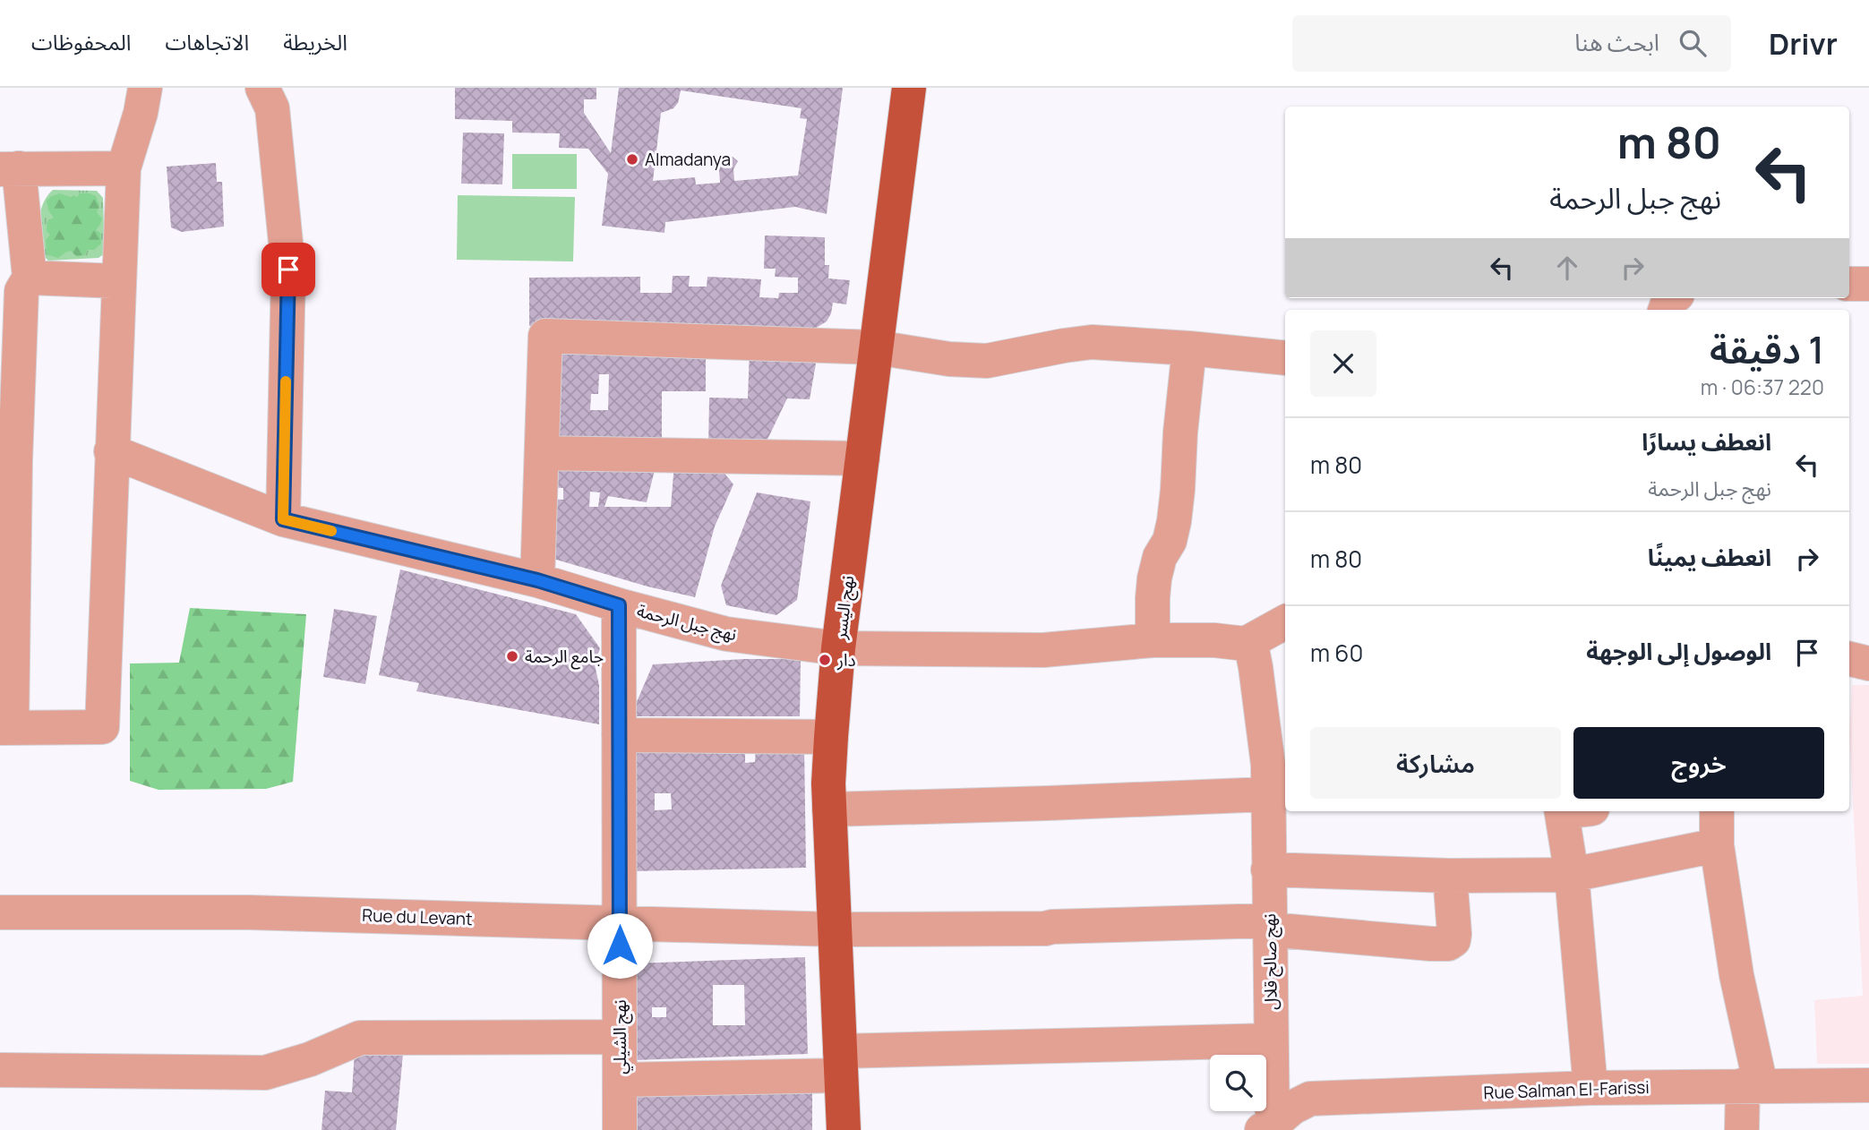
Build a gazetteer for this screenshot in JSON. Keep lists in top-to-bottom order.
{
  "streets": {
    "main road": ["نهج اليسر"],
    "street": [
      "نهج جبل الرحمة",
      "Rue du Levant",
      "نهج صالح قلال",
      "نهج الشيلي",
      "Rue Salman El-Farissi"
    ]
  },
  "crossings": [
    ["نهج اليسر", "نهج جبل الرحمة"],
    ["نهج اليسر", "Rue du Levant"],
    ["نهج جبل الرحمة", "نهج صالح قلال"],
    ["نهج جبل الرحمة", "نهج الشيلي"],
    ["Rue du Levant", "نهج صالح قلال"],
    ["Rue du Levant", "نهج الشيلي"],
    ["نهج صالح قلال", "Rue Salman El-Farissi"]
  ],
  "places": ["Almadanya", "جامع الرحمة", "دار"],
  "page": {
    "header": "Drivr",
    "search": "ابحث هنا",
    "nav": ["الخريطة", "الاتجاهات", "المحفوظات"],
    "turn": ["80 m", "نهج جبل الرحمة"],
    "heading": ["1 دقيقة", "220 m · 06:37"],
    "list": [
      {
        "name": "انعطف يسارًا",
        "note": "نهج جبل الرحمة",
        "value": "80 m"
      },
      {
        "name": "انعطف يمينًا",
        "value": "80 m"
      },
      {
        "name": "الوصول إلى الوجهة",
        "value": "60 m"
      }
    ],
    "buttons": ["خروج", "مشاركة"]
  }
}
